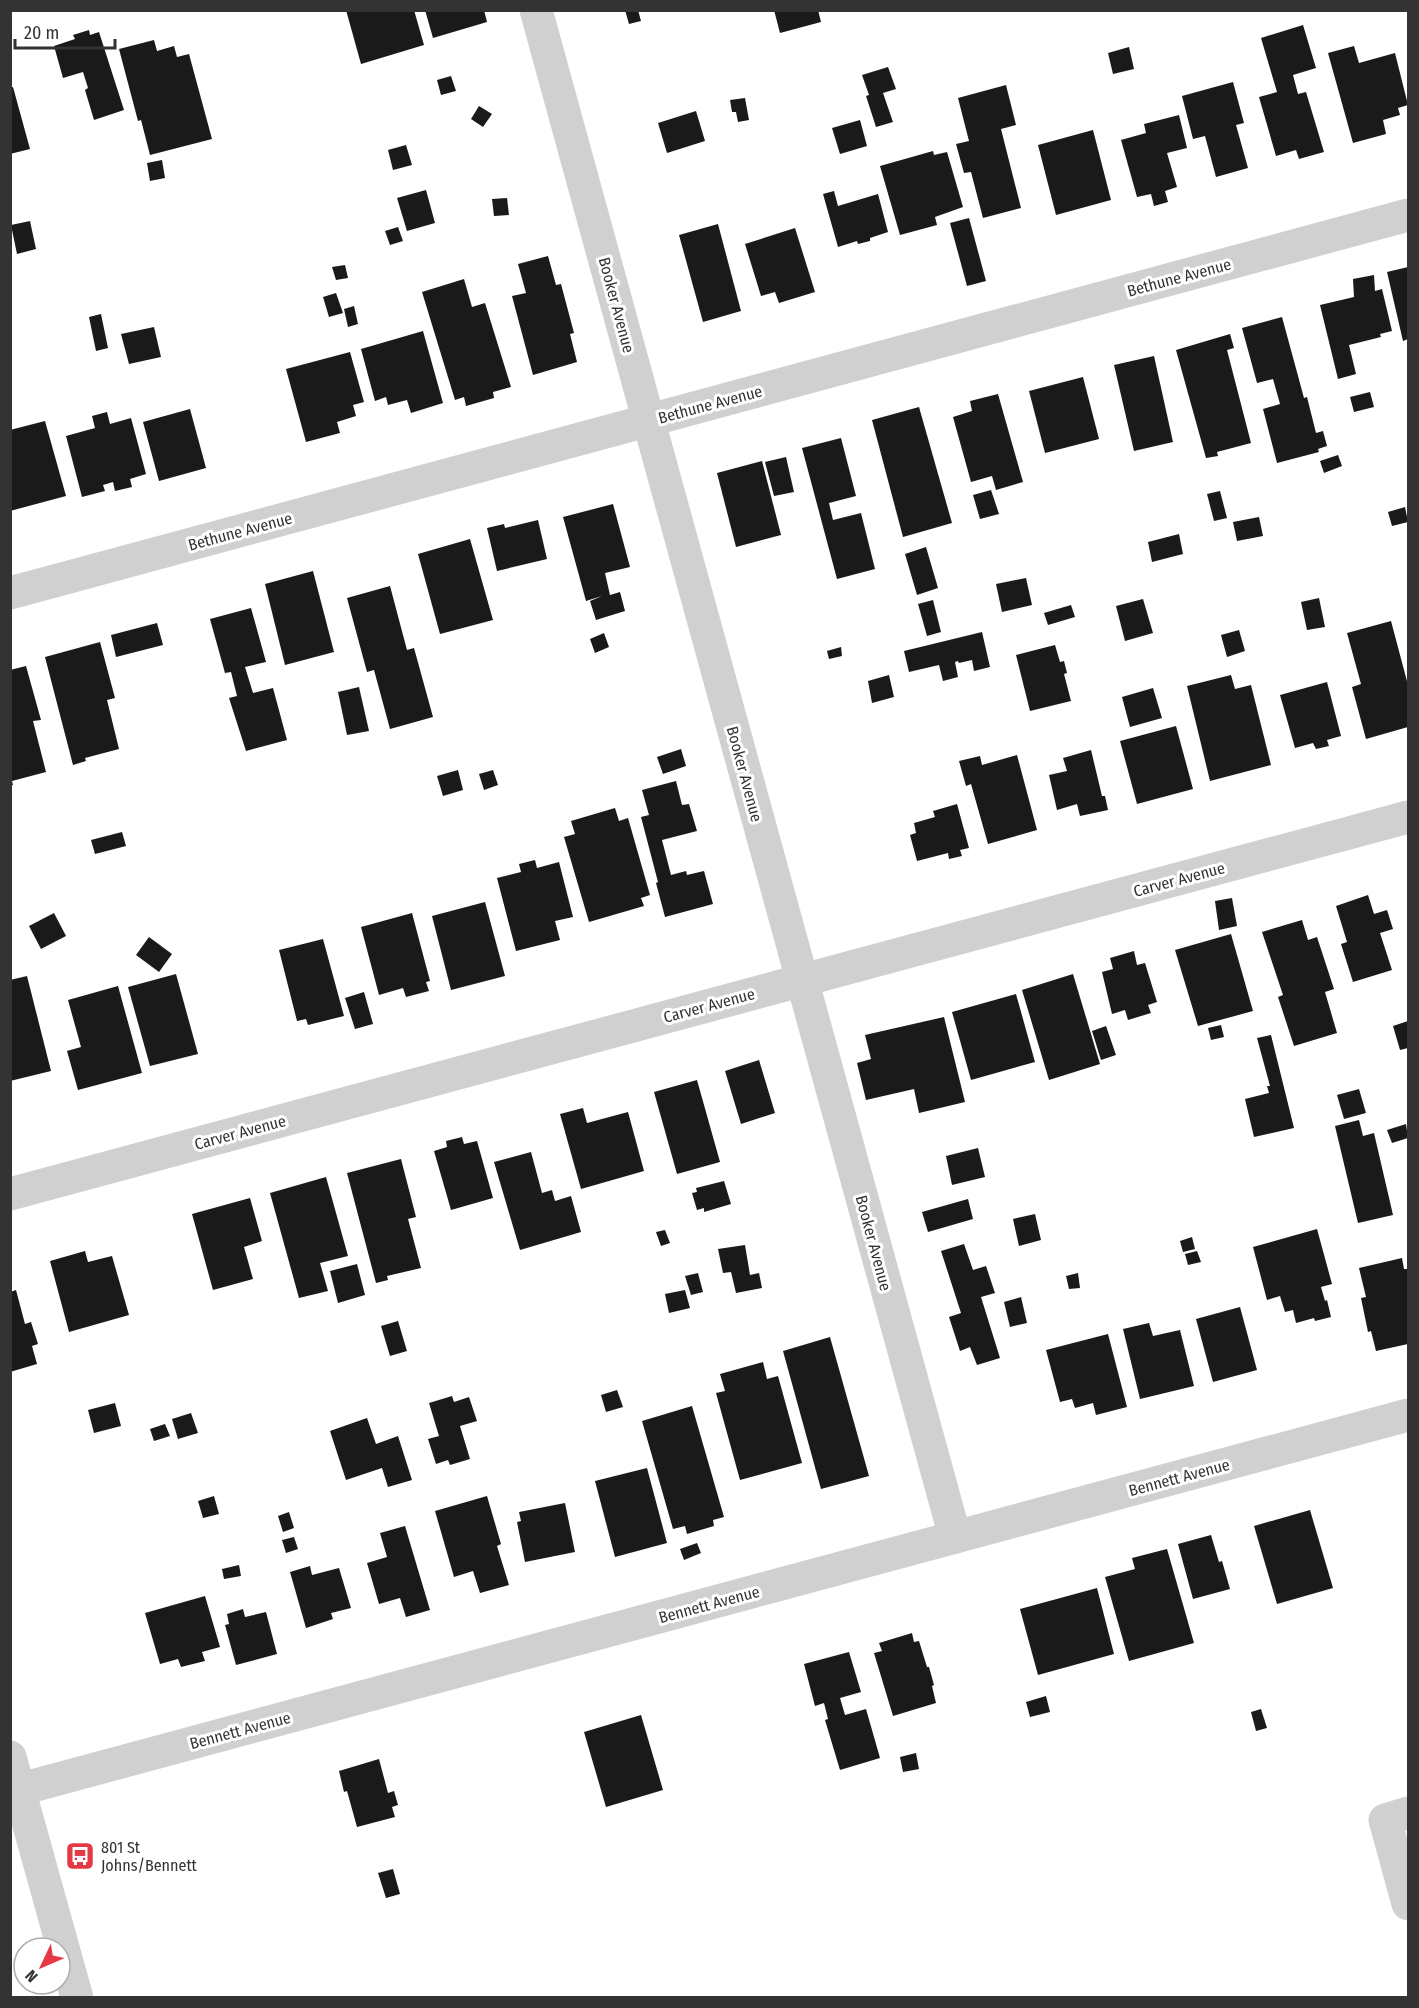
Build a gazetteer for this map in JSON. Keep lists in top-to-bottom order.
{
  "streets": {
    "street": [
      "Bethune Avenue",
      "Booker Avenue",
      "Carver Avenue",
      "Bennett Avenue"
    ]
  },
  "crossings": [
    ["Bethune Avenue", "Booker Avenue"],
    ["Booker Avenue", "Carver Avenue"],
    ["Booker Avenue", "Bennett Avenue"]
  ],
  "places": {
    "bus stop": ["801 St Johns/Bennett"]
  },
  "scale_bar": "20 m",
  "north": "bottom left"
}
